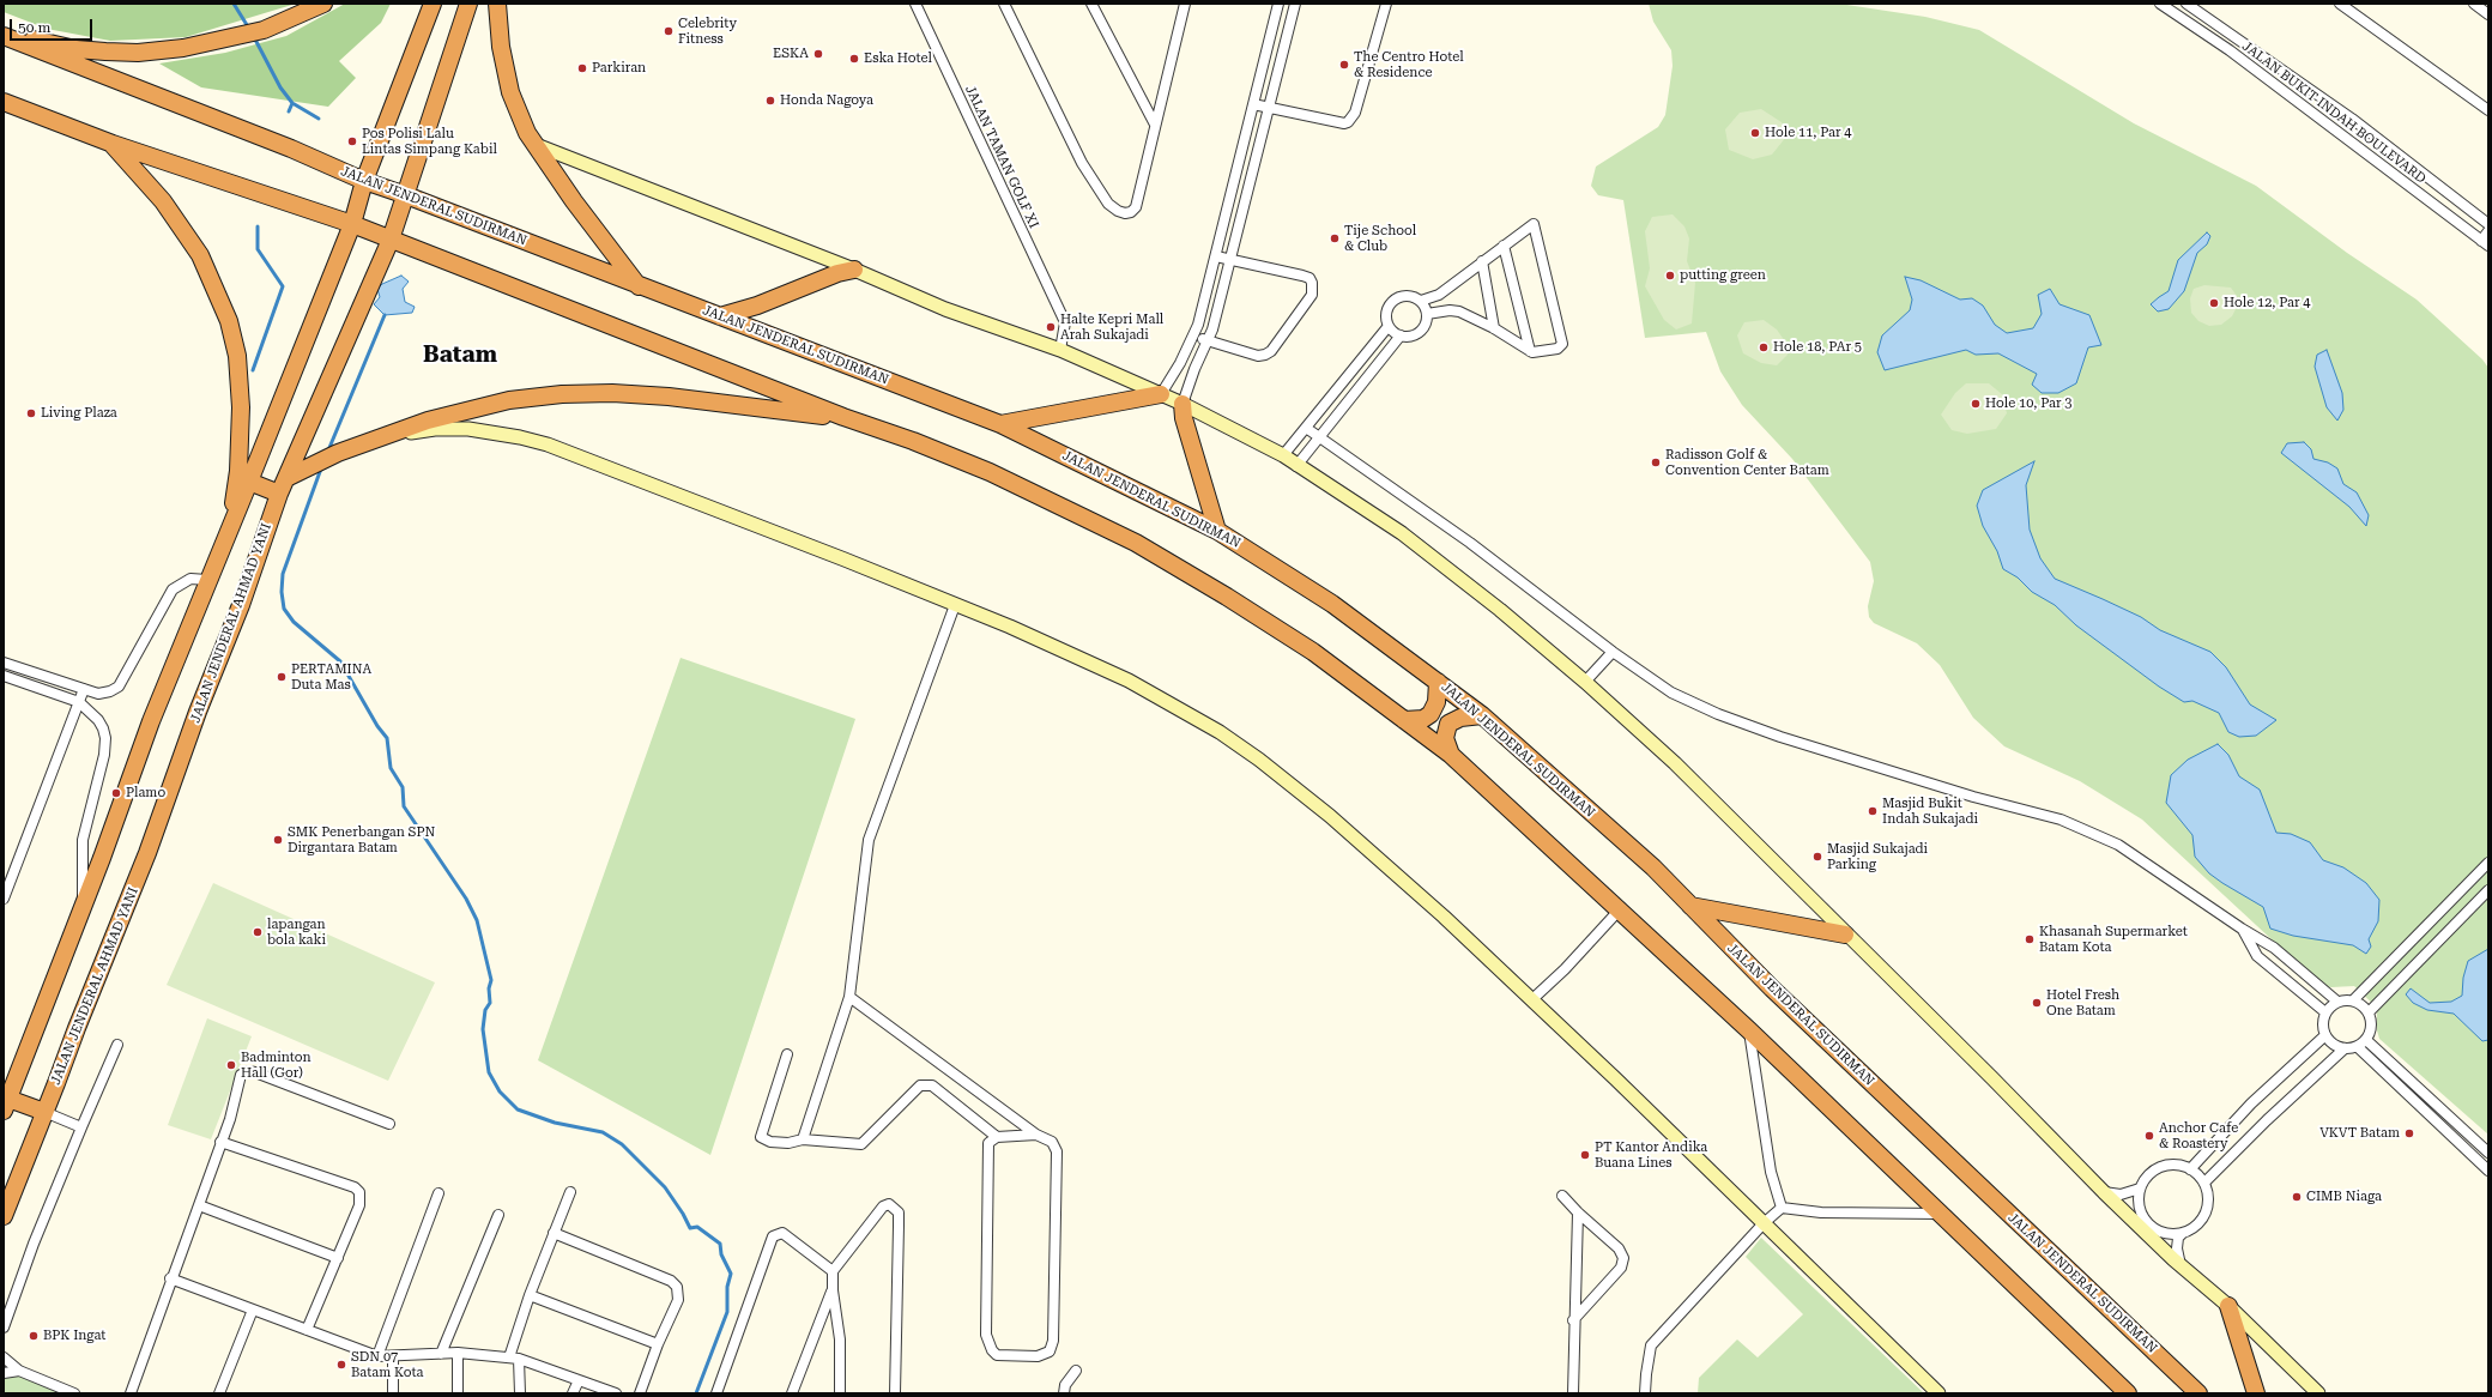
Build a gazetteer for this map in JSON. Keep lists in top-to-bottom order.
{
  "streets": {
    "highway": ["JALAN JENDERAL SUDIRMAN", "JALAN JENDERAL AHMAD YANI"],
    "street": ["JALAN BUKIT INDAH BOULEVARD", "JALAN TAMAN GOLF XI"]
  },
  "crossings": [
    ["JALAN JENDERAL SUDIRMAN", "JALAN JENDERAL AHMAD YANI"]
  ],
  "districts": ["Batam"],
  "places": [
    "Celebrity Fitness",
    "ESKA",
    "Eska Hotel",
    "The Centro Hotel & Residence",
    "Parkiran",
    "Honda Nagoya",
    "Hole 11, Par 4",
    "Pos Polisi Lalu Lintas Simpang Kabil",
    "Tije School & Club",
    "putting green",
    "Hole 12, Par 4",
    "Halte Kepri Mall Arah Sukajadi",
    "Hole 18, PAr 5",
    "Hole 10, Par 3",
    "Living Plaza",
    "Radisson Golf & Convention Center Batam",
    "PERTAMINA Duta Mas",
    "Plamo",
    "Masjid Bukit Indah Sukajadi",
    "SMK Penerbangan SPN Dirgantara Batam",
    "Masjid Sukajadi Parking",
    "lapangan bola kaki",
    "Khasanah Supermarket Batam Kota",
    "Hotel Fresh One Batam",
    "Badminton Hall (Gor)",
    "VKVT Batam",
    "Anchor Cafe & Roastery",
    "PT Kantor Andika Buana Lines",
    "CIMB Niaga",
    "BPK Ingat",
    "SDN 07 Batam Kota"
  ],
  "scale_bar": "50 m"
}
